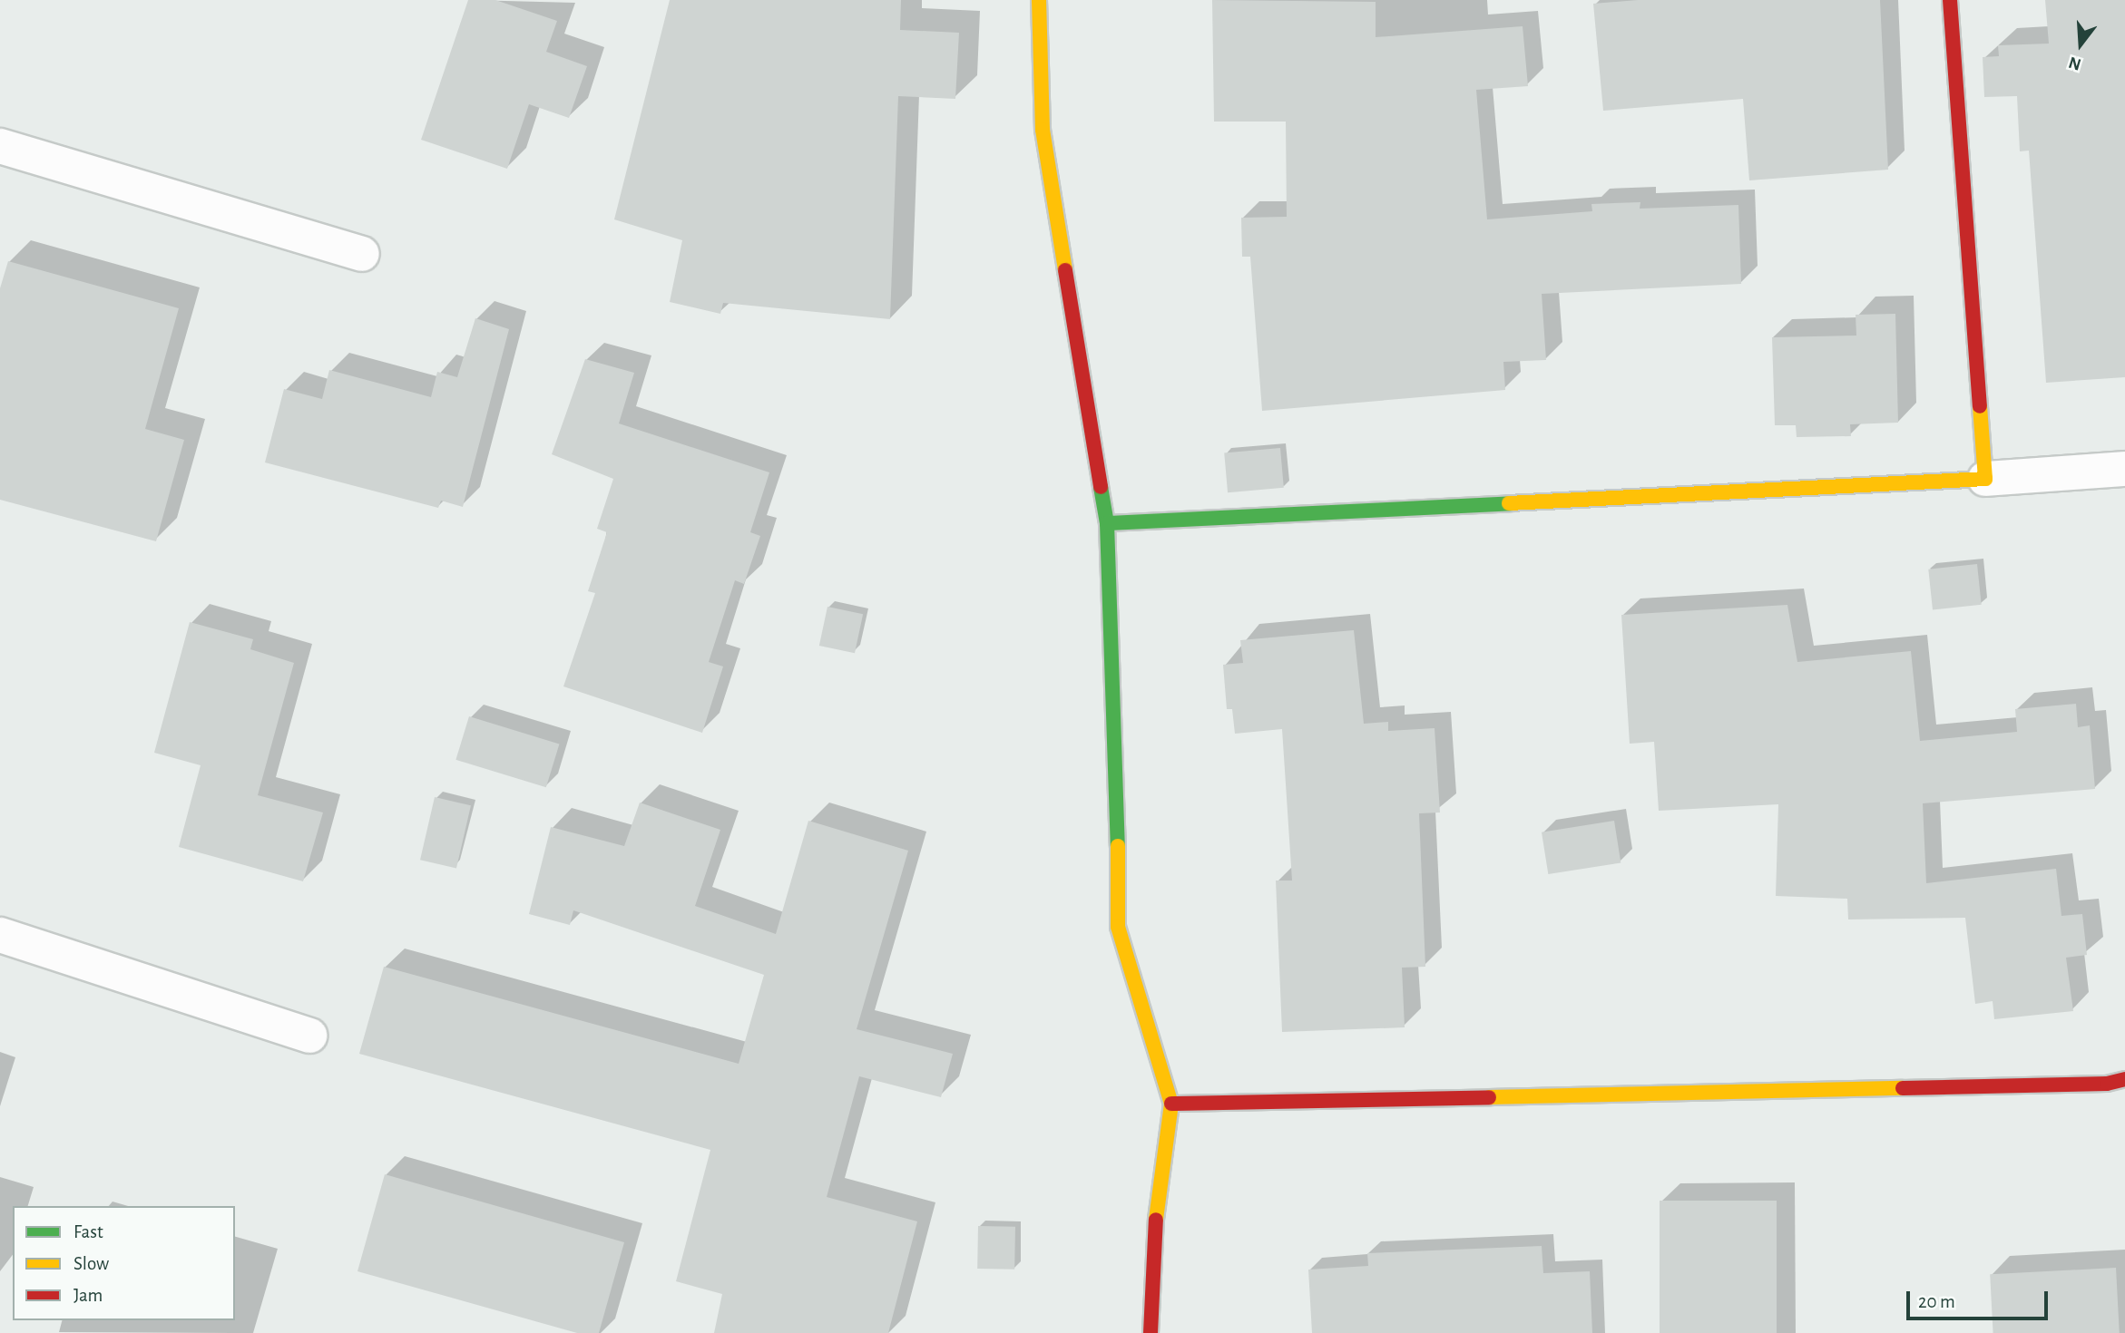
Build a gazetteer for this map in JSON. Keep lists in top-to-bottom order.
{
  "legend": ["Fast", "Slow", "Jam"],
  "scale_bar": "20 m",
  "north": "bottom"
}
